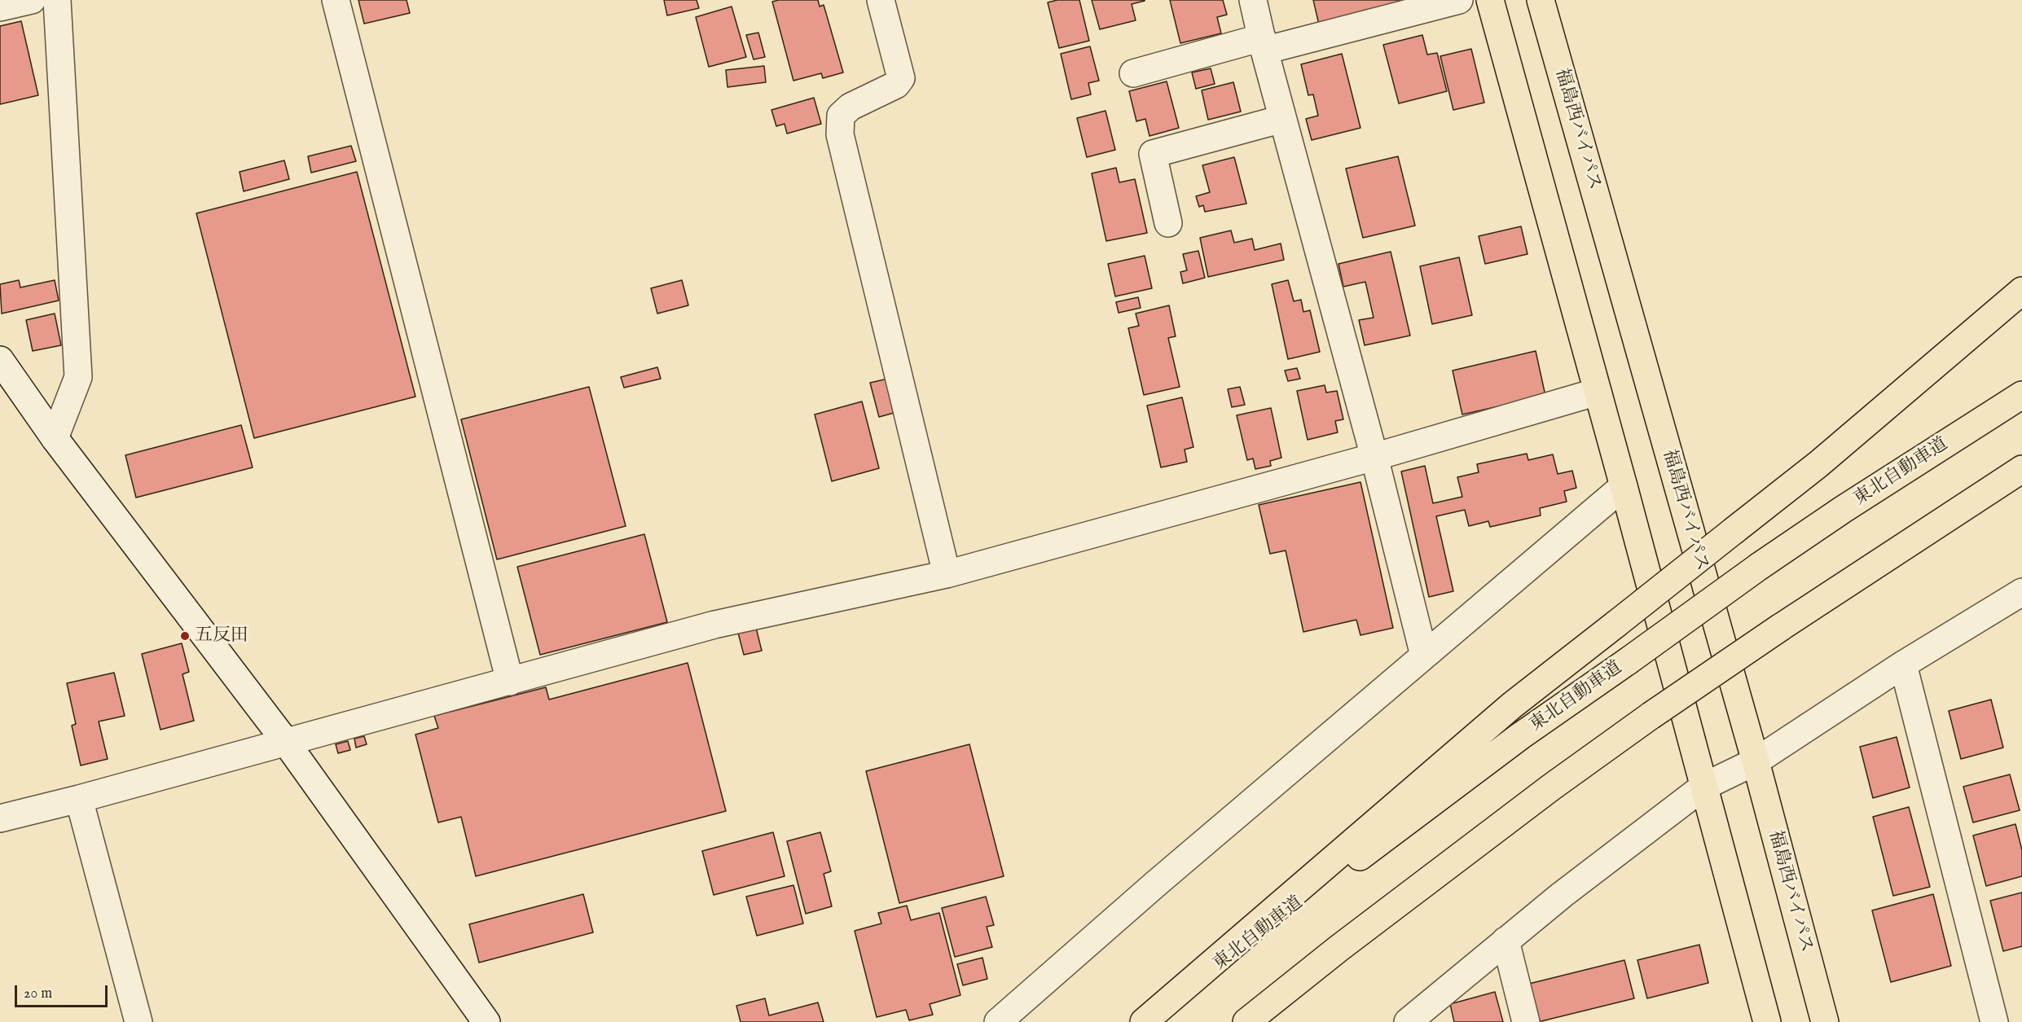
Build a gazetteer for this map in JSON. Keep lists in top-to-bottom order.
{
  "streets": {
    "highway": ["福島西バイパス", "東北自動車道"]
  },
  "places": ["五反田"],
  "scale_bar": "20 m"
}
